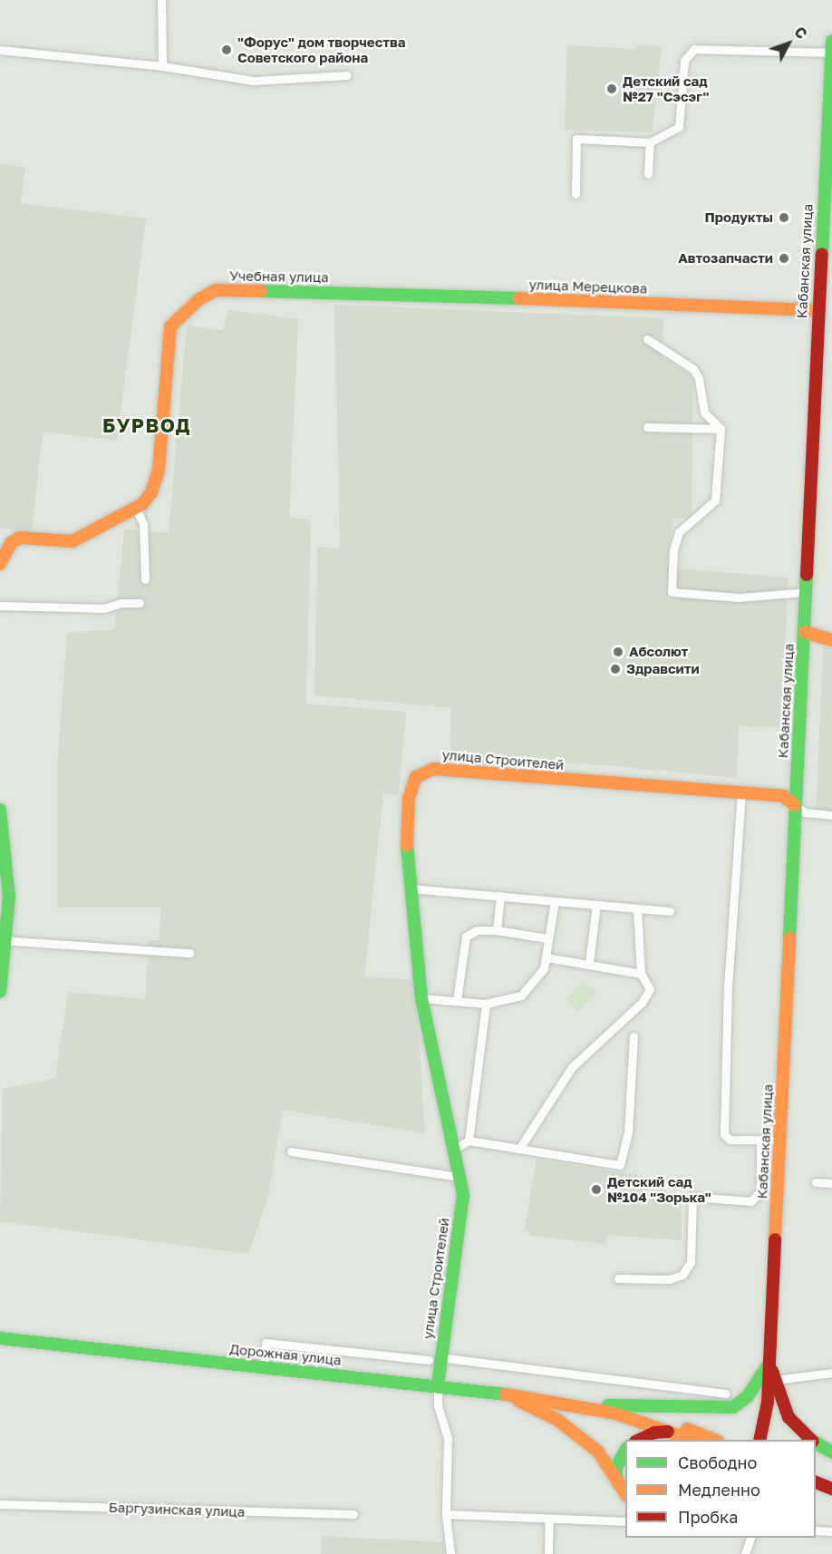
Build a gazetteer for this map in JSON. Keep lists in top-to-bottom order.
{
  "streets": {
    "main road": [
      "Кабанская улица",
      "Учебная улица",
      "улица Мерецкова",
      "улица Строителей",
      "Дорожная улица"
    ],
    "street": ["Баргузинская улица"]
  },
  "crossings": [
    ["Кабанская улица", "улица Мерецкова"],
    ["Кабанская улица", "улица Строителей"],
    ["Учебная улица", "улица Мерецкова"],
    ["улица Строителей", "Дорожная улица"]
  ],
  "districts": ["БУРВОД"],
  "places": [
    "\"Форус\" дом творчества Советского района",
    "Детский сад №27 \"Сэсэг\"",
    "Продукты",
    "Автозапчасти",
    "Абсолют",
    "Здравсити",
    "Детский сад №104 \"Зорька\""
  ],
  "legend": ["Свободно", "Медленно", "Пробка"],
  "north": "top right"
}
